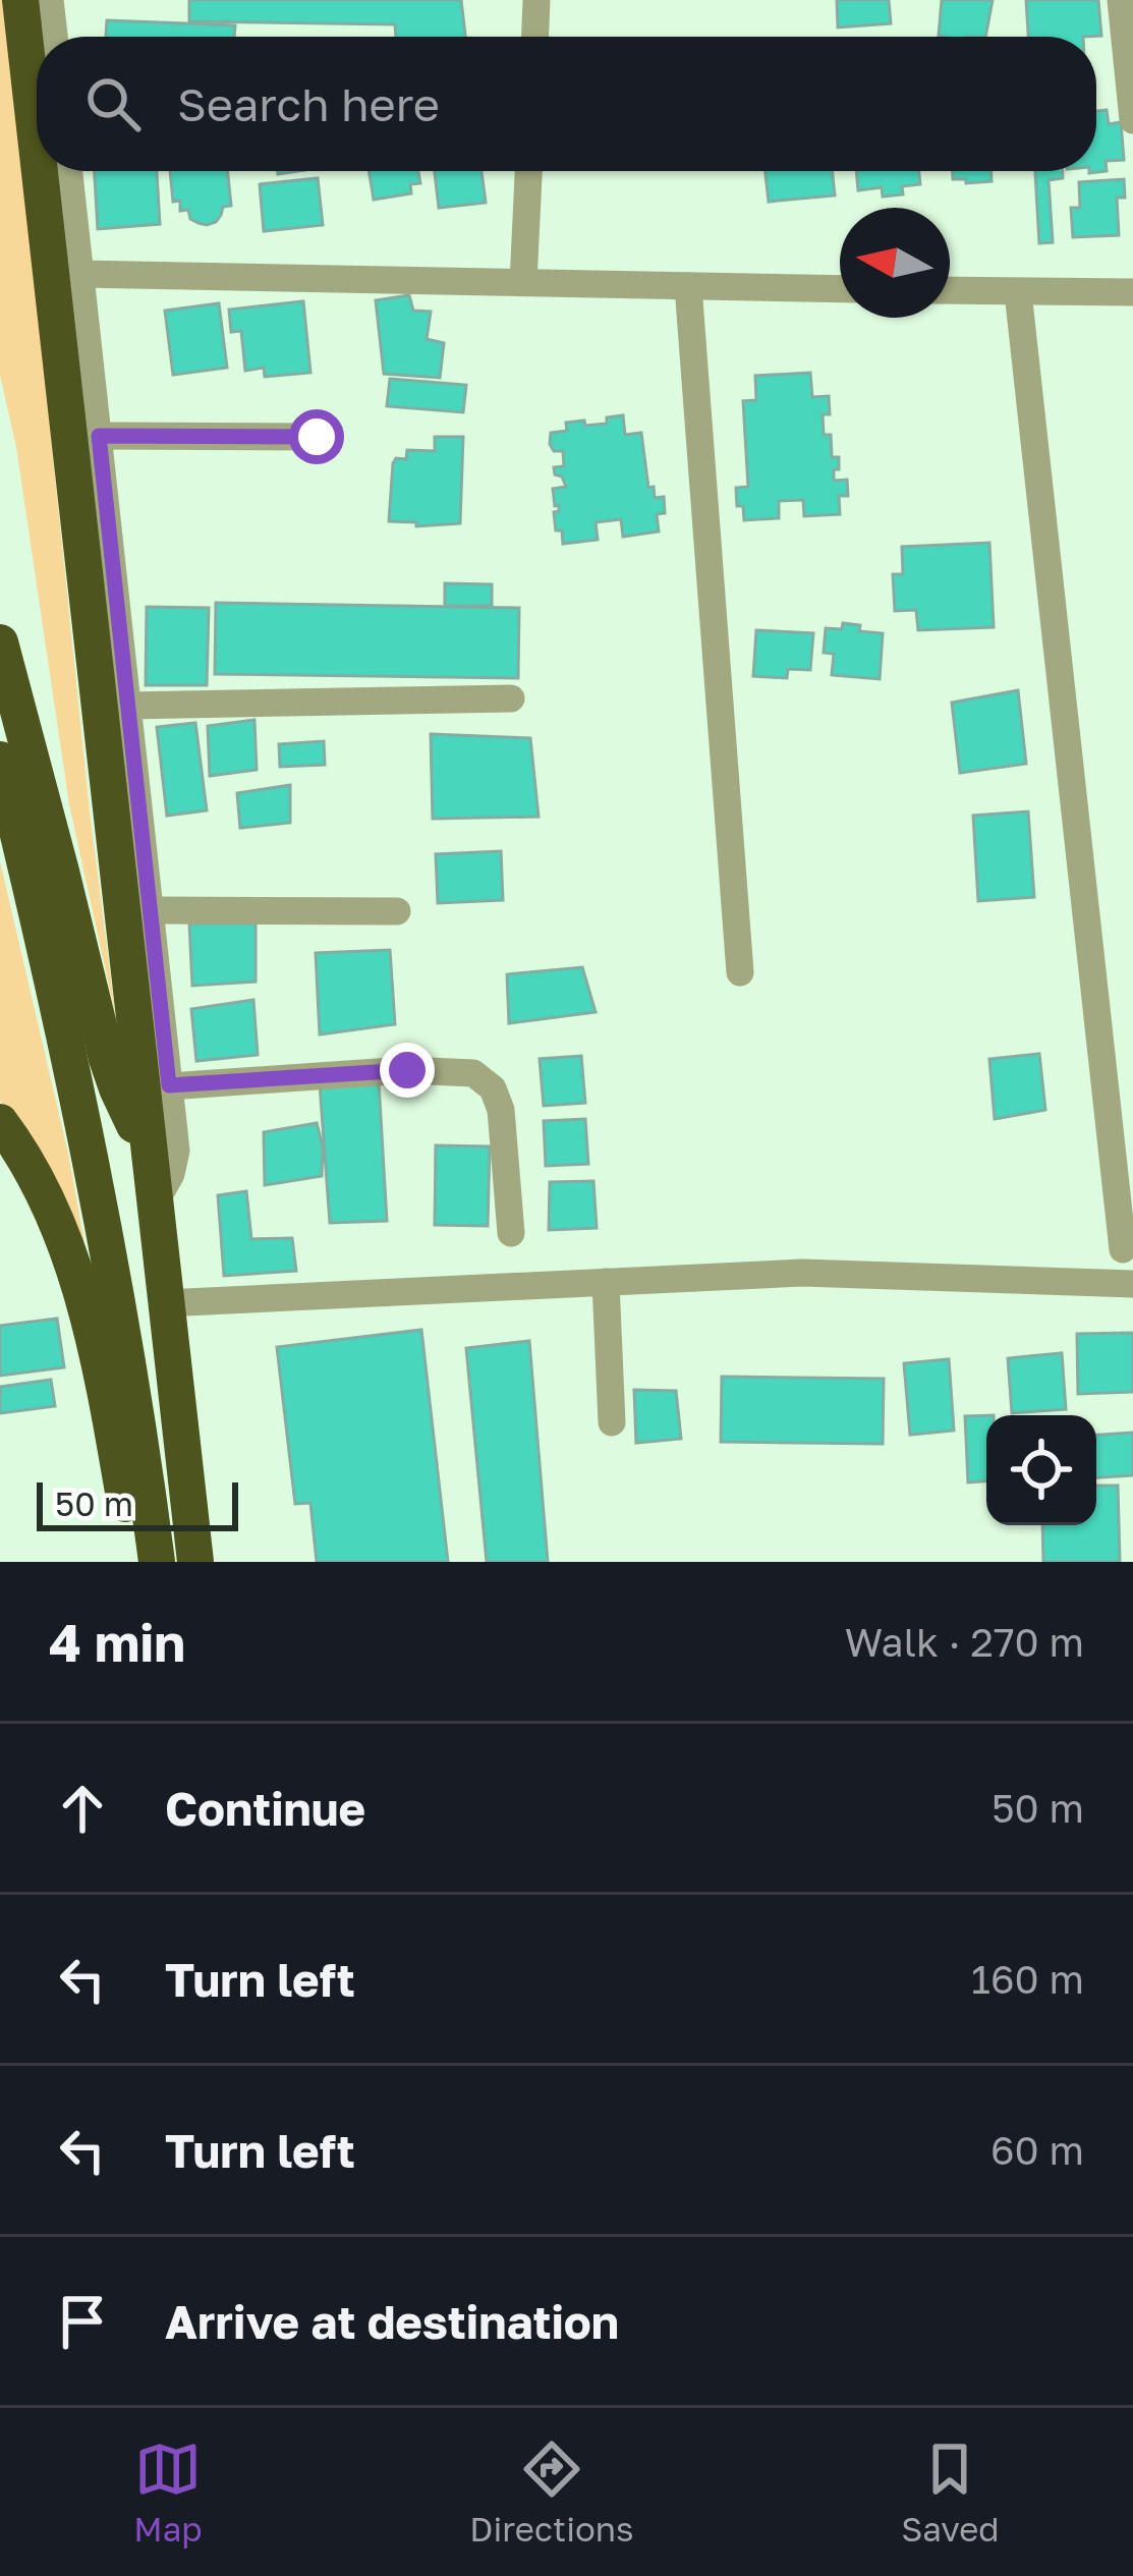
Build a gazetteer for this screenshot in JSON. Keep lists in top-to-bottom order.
{
  "scale_bar": "50 m",
  "north": "left",
  "page": {
    "search": "Search here",
    "scale": "50 m",
    "heading": ["4 min", "Walk · 270 m"],
    "list": [
      ["Continue", "50 m"],
      ["Turn left", "160 m"],
      ["Turn left", "60 m"],
      "Arrive at destination"
    ],
    "nav": ["Map", "Directions", "Saved"]
  }
}
